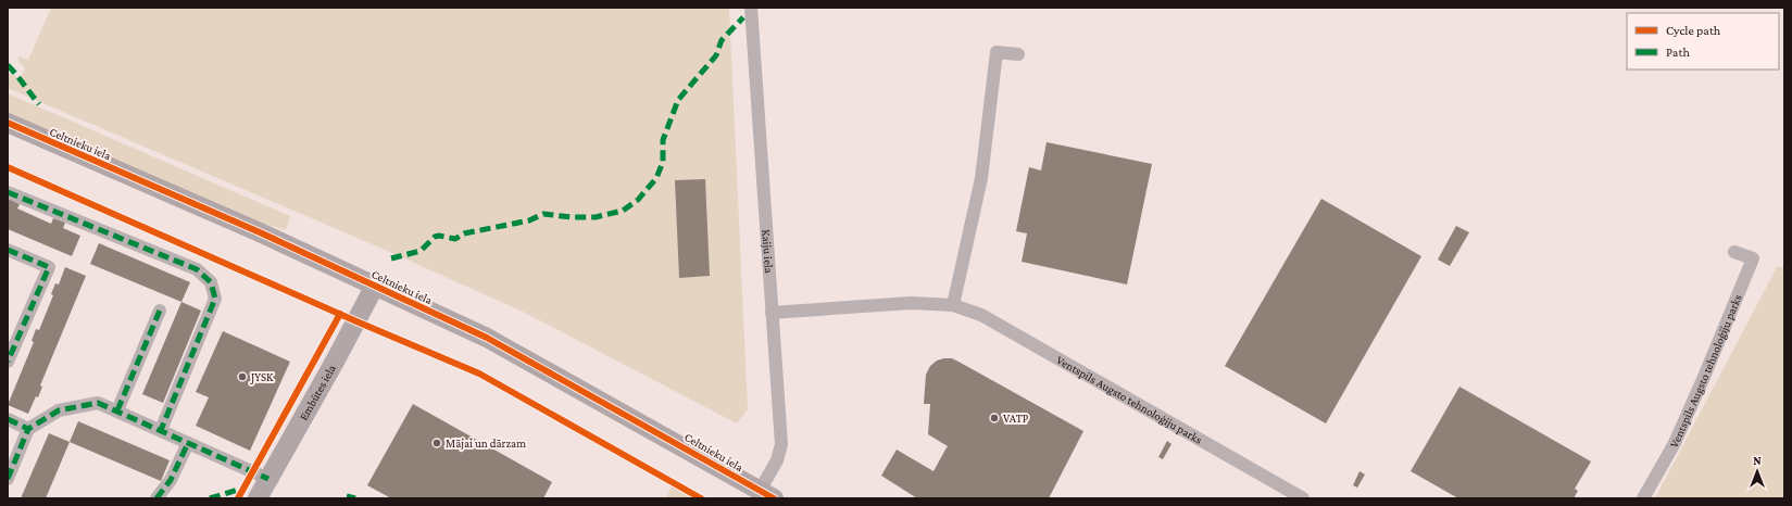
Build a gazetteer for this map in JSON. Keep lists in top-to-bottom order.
{
  "streets": {
    "street": [
      "Celtnieku iela",
      "Kaiju iela",
      "Ventspils Augsto tehnoloģiju parks",
      "Embūtes iela"
    ]
  },
  "crossings": [
    ["Celtnieku iela", "Kaiju iela"],
    ["Celtnieku iela", "Embūtes iela"],
    ["Kaiju iela", "Ventspils Augsto tehnoloģiju parks"]
  ],
  "places": ["JYSK", "VATP", "Mājai un dārzam"],
  "legend": ["Cycle path", "Path"],
  "north": "top"
}
